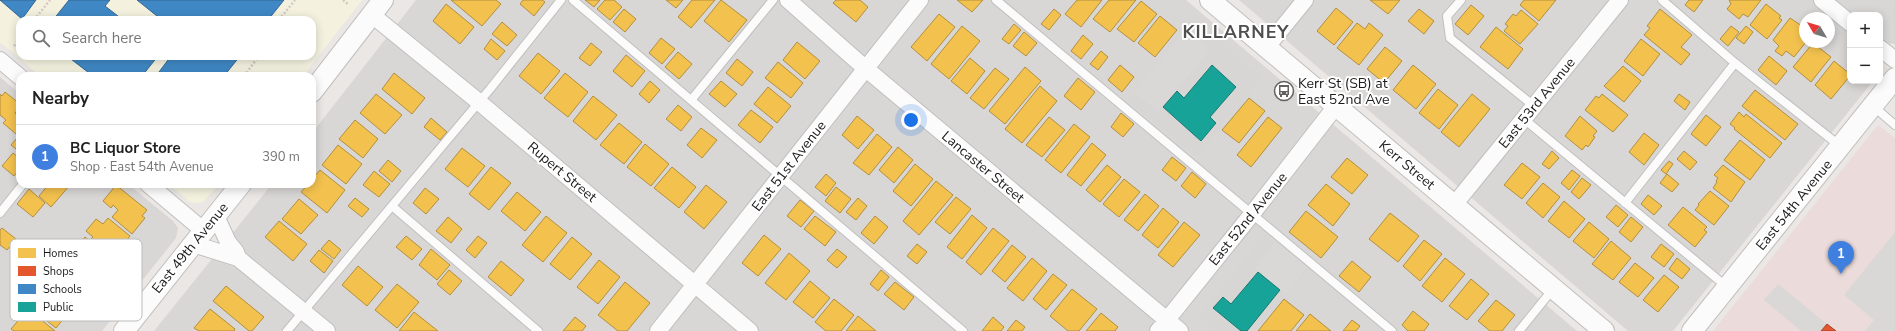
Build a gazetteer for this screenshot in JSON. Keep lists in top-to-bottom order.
{
  "streets": {
    "street": [
      "East 53rd Avenue",
      "Kerr Street",
      "East 51st Avenue",
      "Lancaster Street",
      "Rupert Street",
      "East 54th Avenue",
      "East 52nd Avenue",
      "East 49th Avenue"
    ]
  },
  "crossings": [
    ["East 53rd Avenue", "Kerr Street"],
    ["Kerr Street", "East 52nd Avenue"],
    ["East 51st Avenue", "Lancaster Street"],
    ["East 51st Avenue", "Rupert Street"],
    ["Lancaster Street", "East 52nd Avenue"]
  ],
  "districts": ["KILLARNEY"],
  "places": {
    "bus stop": ["Kerr St (SB) at East 52nd Ave"]
  },
  "legend": [
    "Homes",
    "Shops",
    "Schools",
    "Public"
  ],
  "north": "top left",
  "page": {
    "map_buttons": ["+", "−"],
    "search": "Search here",
    "heading": "Nearby",
    "list": [
      {
        "mark": "1",
        "name": "BC Liquor Store",
        "note": "Shop · East 54th Avenue",
        "value": "390 m"
      }
    ],
    "pins": "1"
  }
}
